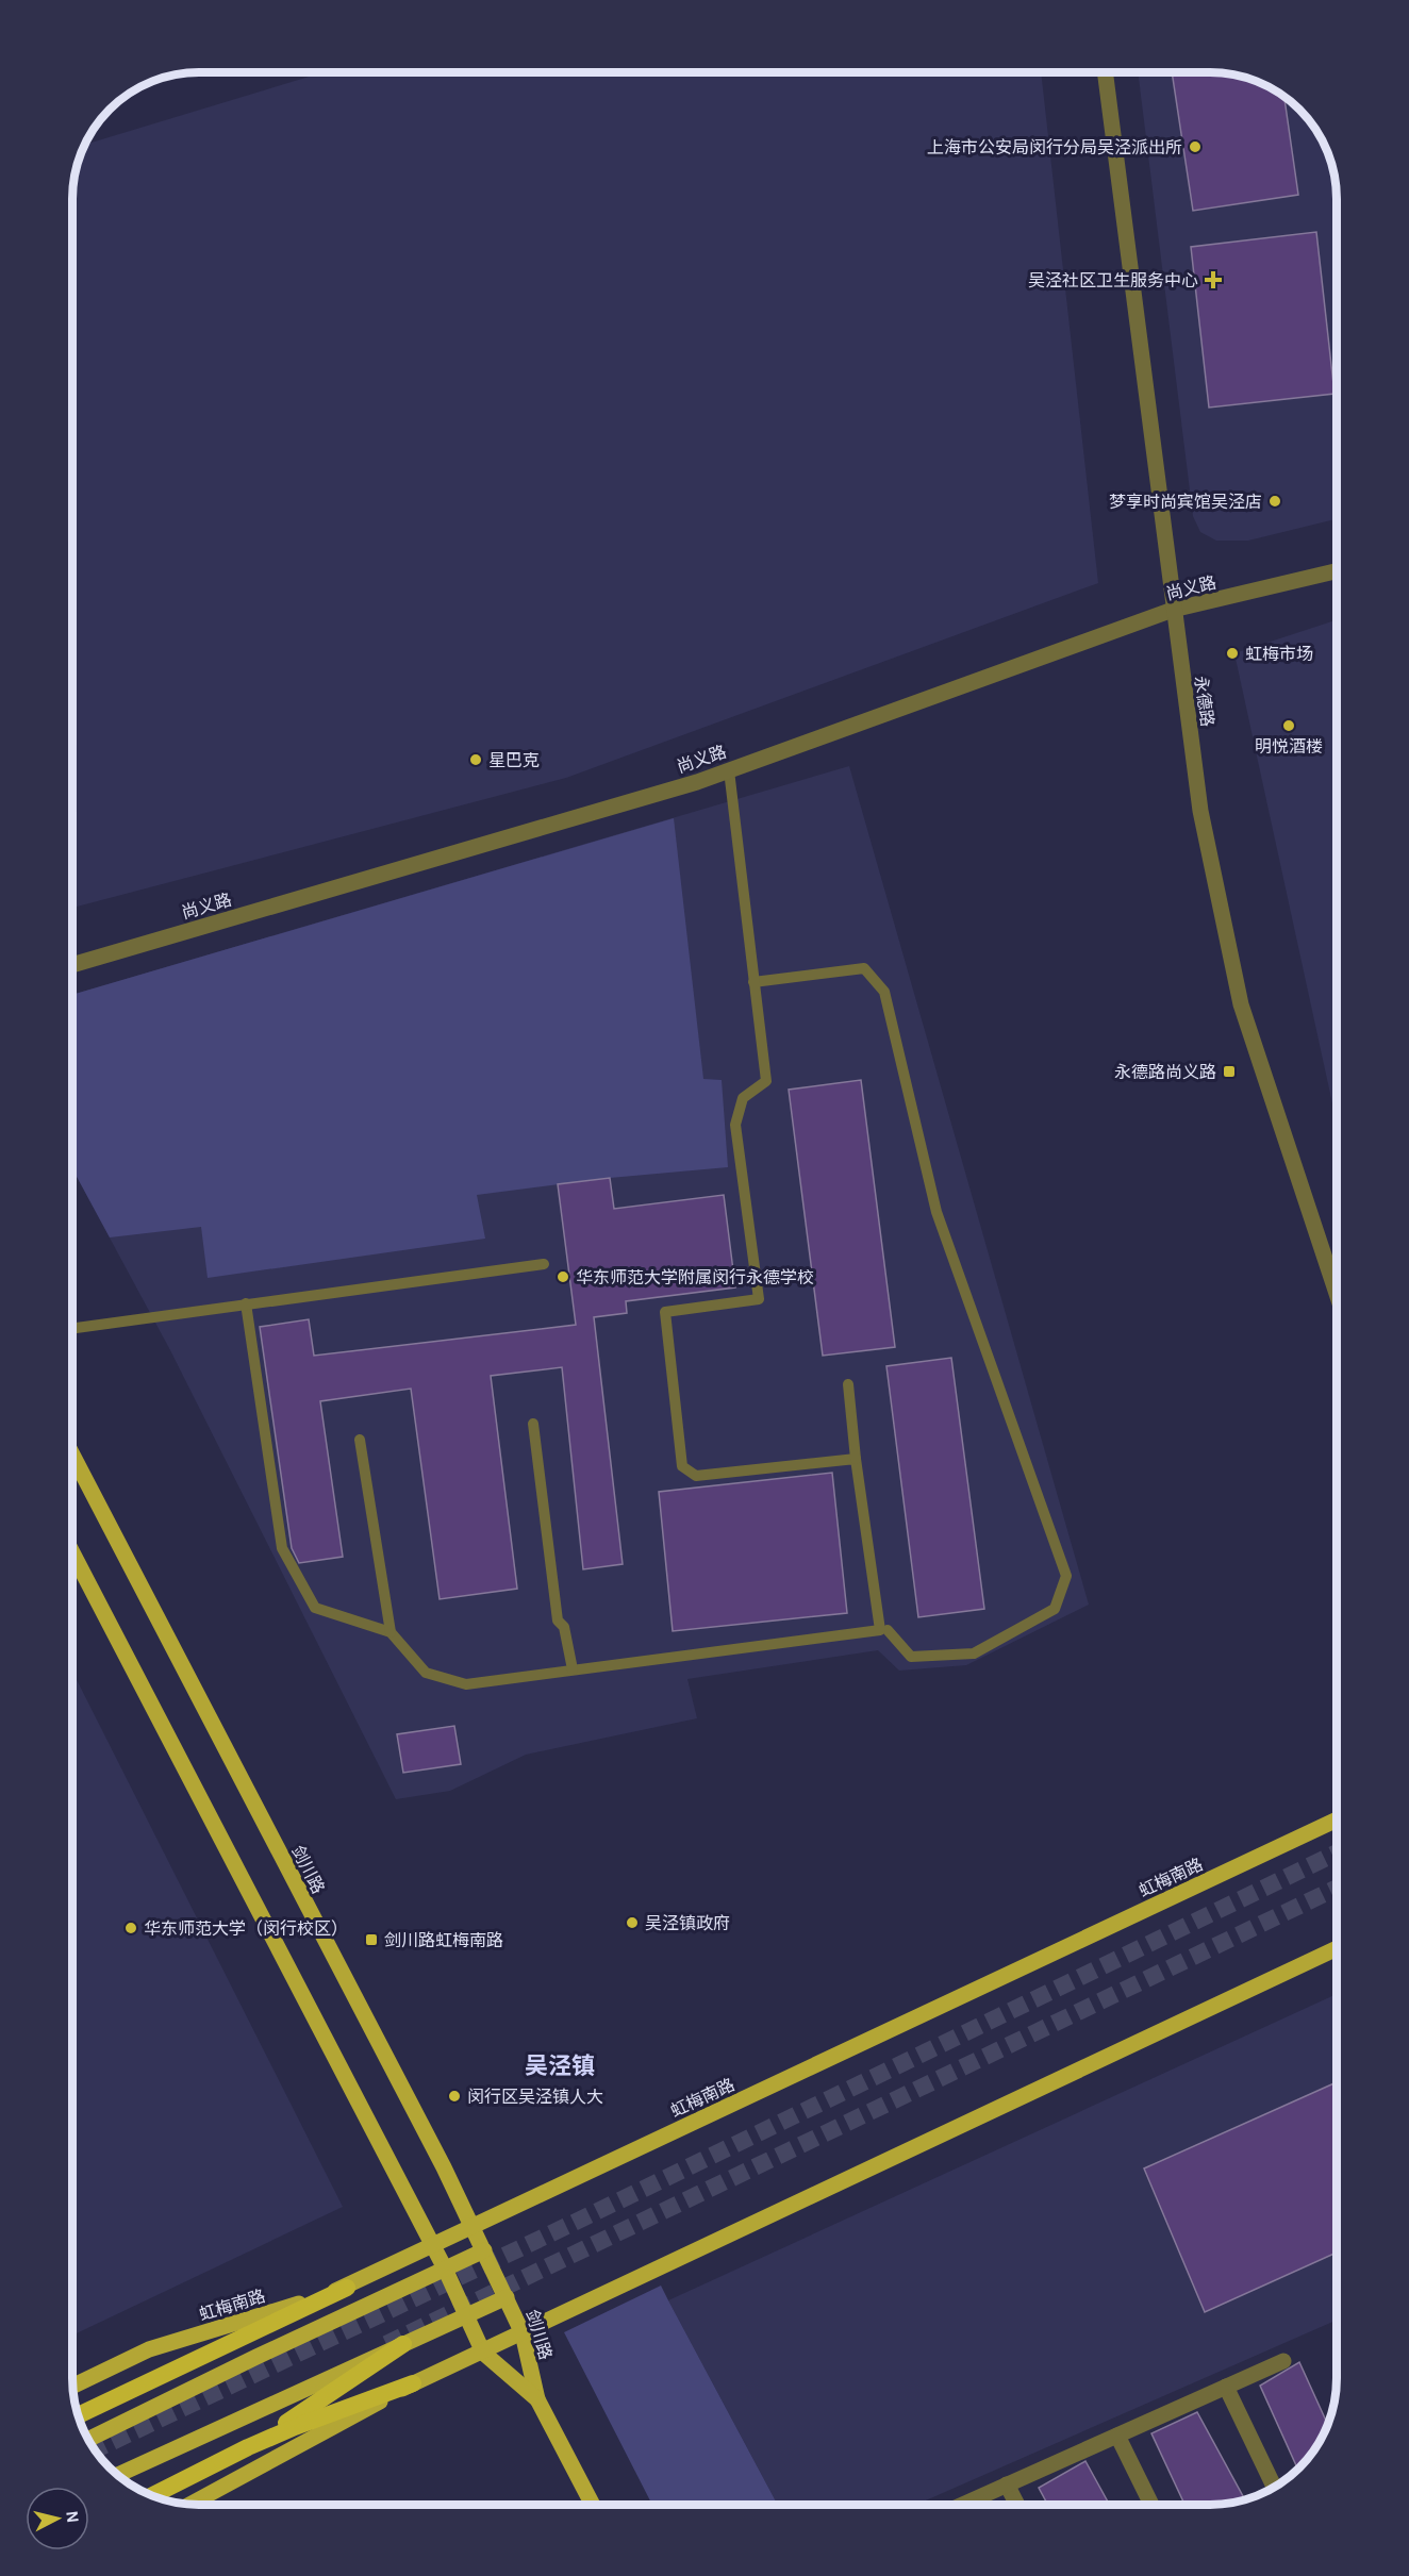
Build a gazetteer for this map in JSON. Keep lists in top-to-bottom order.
{
  "streets": {
    "main road": ["剑川路", "虹梅南路"],
    "street": ["尚义路", "永德路"]
  },
  "crossings": [
    ["尚义路", "永德路"],
    ["剑川路", "虹梅南路"]
  ],
  "districts": ["吴泾镇"],
  "places": {
    "other": [
      "上海市公安局闵行分局吴泾派出所",
      "梦享时尚宾馆吴泾店",
      "虹梅市场",
      "明悦酒楼",
      "星巴克",
      "华东师范大学附属闵行永德学校",
      "吴泾镇政府",
      "华东师范大学（闵行校区）",
      "闵行区吴泾镇人大"
    ],
    "health": ["吴泾社区卫生服务中心"],
    "transit": ["永德路尚义路", "剑川路虹梅南路"]
  },
  "north": "right"
}
